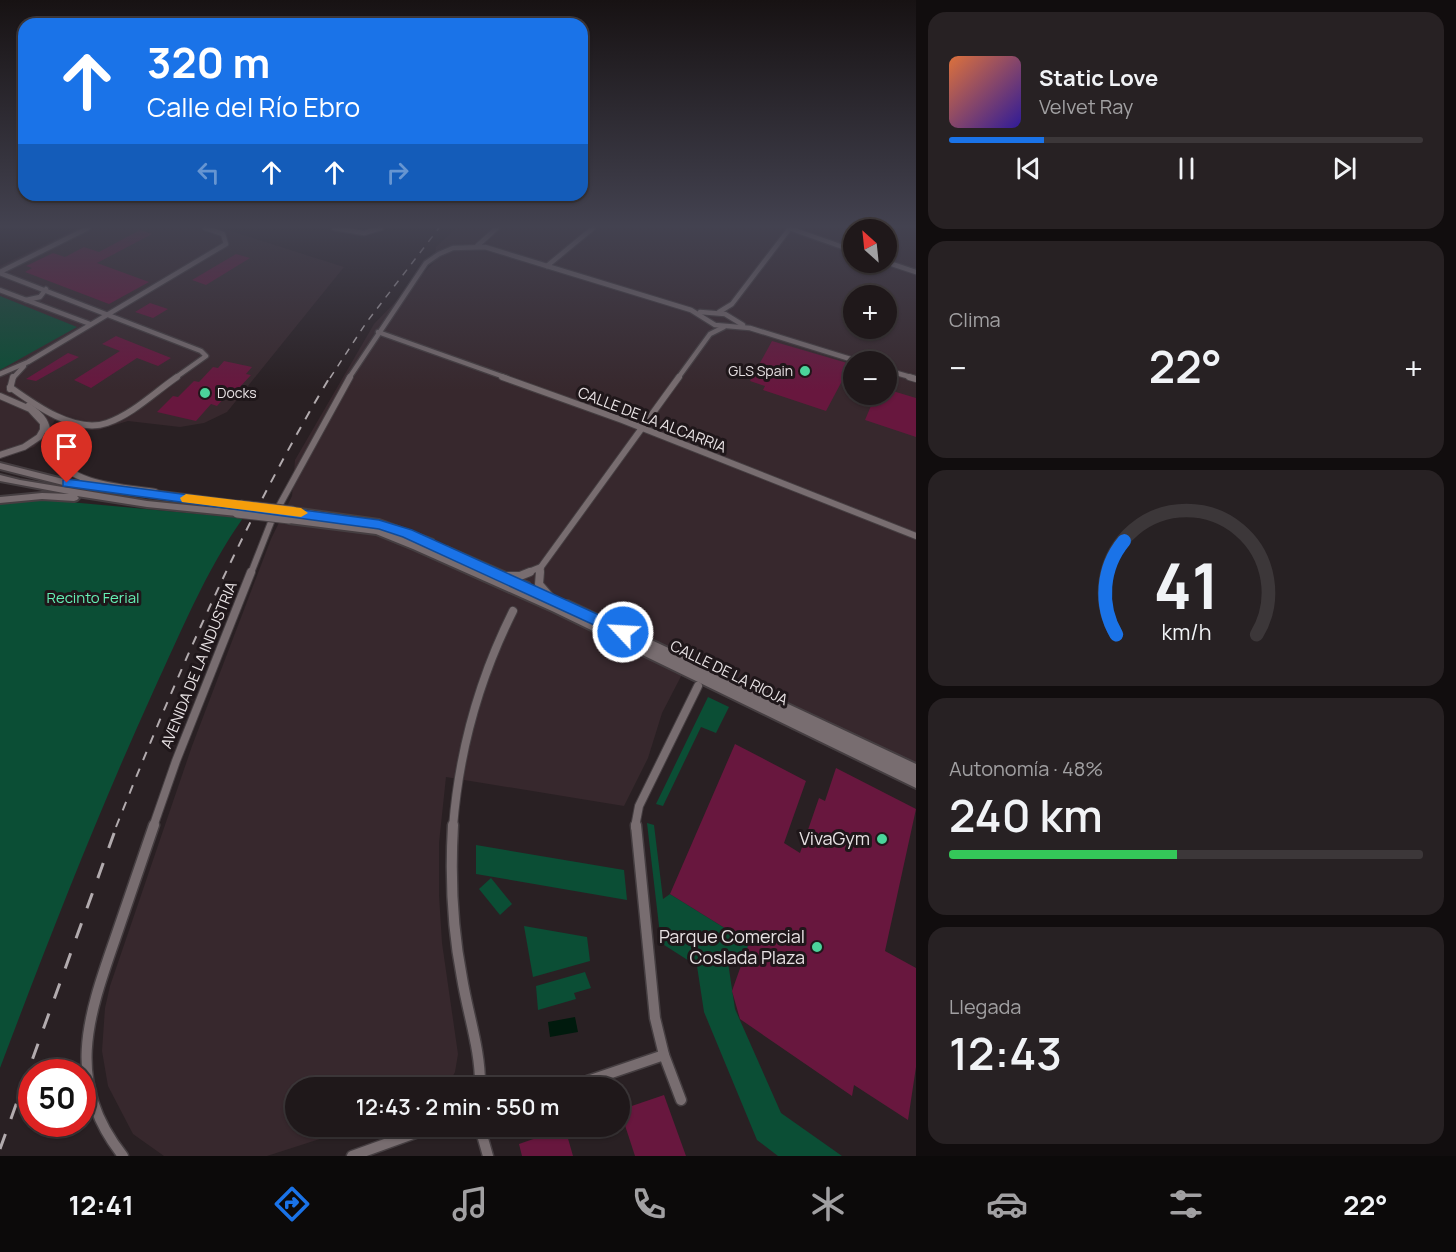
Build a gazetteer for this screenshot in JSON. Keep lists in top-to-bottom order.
{
  "streets": {
    "main road": ["CALLE DE LA RIOJA"],
    "street": ["CALLE DE LA ALCARRIA", "AVENIDA DE LA INDUSTRIA"]
  },
  "crossings": [
    ["CALLE DE LA ALCARRIA", "AVENIDA DE LA INDUSTRIA"]
  ],
  "parks": ["Recinto Ferial"],
  "places": [
    "GLS Spain",
    "Docks",
    "VivaGym",
    "Parque Comercial Coslada Plaza"
  ],
  "north": "top left",
  "page": {
    "turn": ["320 m", "Calle del Río Ebro"],
    "song": ["Static Love", "Velvet Ray"],
    "map_buttons": ["+", "−"],
    "tile": [
      "Clima",
      ["Autonomía · 48%", "240 km"],
      ["Llegada", "12:43"]
    ],
    "heat": ["−", "22°", "+"],
    "limit": "50",
    "trip": "12:43 · 2 min · 550 m",
    "tabs": ["12:41", "22°"],
    "gauge": ["41", "km/h"]
  }
}
